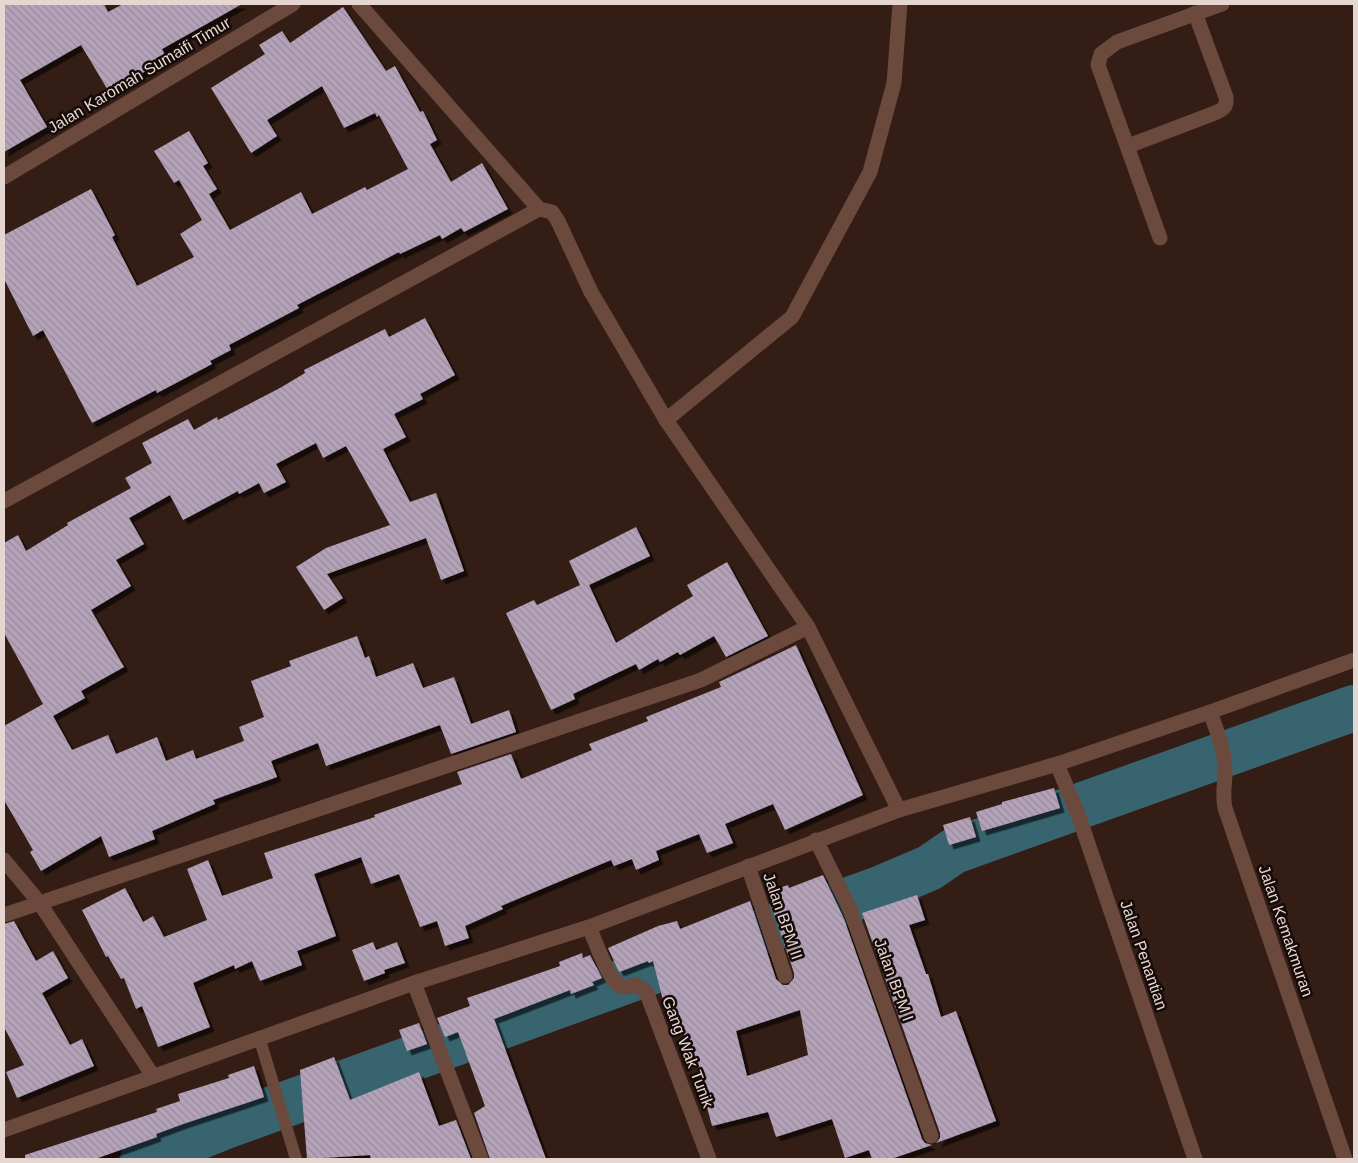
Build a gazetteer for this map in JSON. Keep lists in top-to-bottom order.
{
  "streets": {
    "street": [
      "Jalan Karomah Sumaifi Timur",
      "Jalan BPM II",
      "Jalan Kemakmuran",
      "Jalan Penantian",
      "Jalan BPM I",
      "Gang Wak Tunik"
    ]
  }
}
